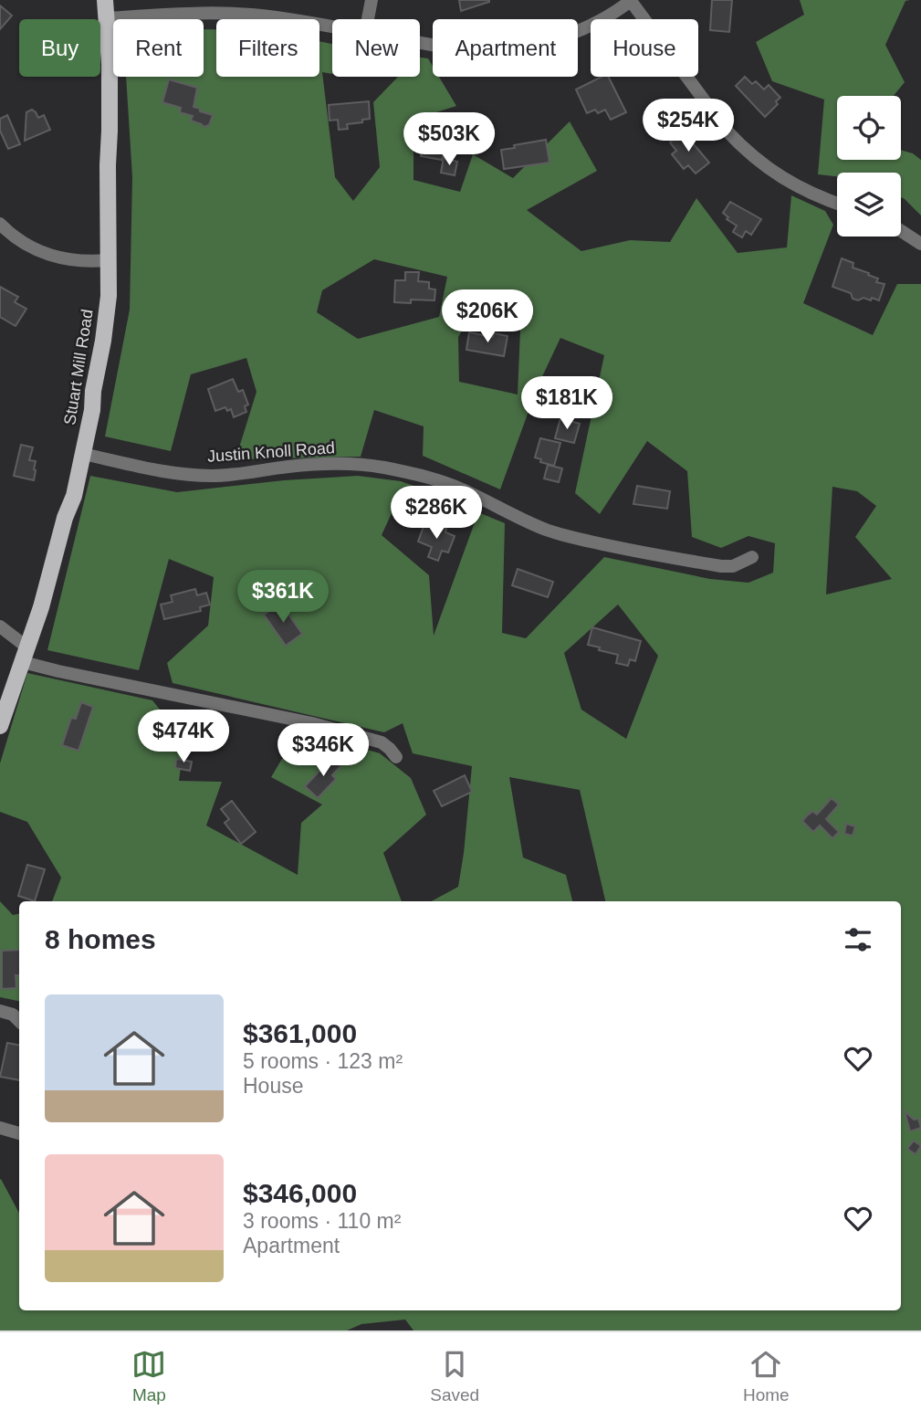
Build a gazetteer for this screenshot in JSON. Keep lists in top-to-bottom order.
{
  "streets": {
    "main road": ["Stuart Mill Road"],
    "street": ["Justin Knoll Road"]
  },
  "crossings": [
    ["Stuart Mill Road", "Justin Knoll Road"]
  ],
  "page": {
    "chip": [
      "Buy",
      "Rent",
      "Filters",
      "New",
      "Apartment",
      "House"
    ],
    "price": [
      "$254K",
      "$503K",
      "$206K",
      "$181K",
      "$286K",
      "$361K",
      "$474K",
      "$346K"
    ],
    "heading": "8 homes",
    "list": [
      {
        "name": "$361,000",
        "note": "5 rooms · 123 m² · House"
      },
      {
        "name": "$346,000",
        "note": "3 rooms · 110 m² · Apartment"
      }
    ],
    "tabs": ["Map", "Saved", "Home"]
  }
}
